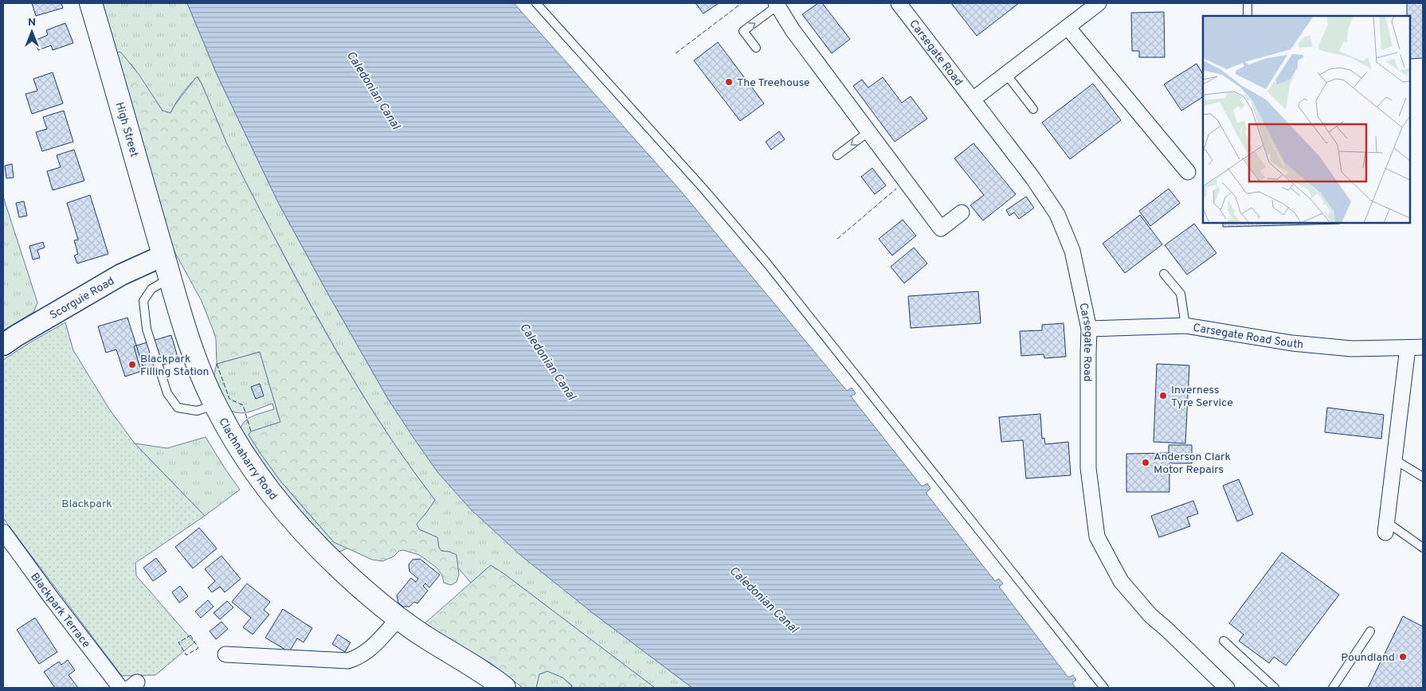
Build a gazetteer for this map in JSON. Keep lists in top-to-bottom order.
{
  "streets": {
    "main road": ["High Street", "Clachnaharry Road"],
    "street": [
      "Carsegate Road",
      "Scorguie Road",
      "Carsegate Road South",
      "Blackpark Terrace"
    ]
  },
  "crossings": [
    ["Carsegate Road", "Carsegate Road South"],
    ["High Street", "Scorguie Road"],
    ["High Street", "Clachnaharry Road"],
    ["Scorguie Road", "Clachnaharry Road"]
  ],
  "water": ["Caledonian Canal"],
  "parks": ["Blackpark"],
  "places": [
    "The Treehouse",
    "Blackpark Filling Station",
    "Inverness Tyre Service",
    "Anderson Clark Motor Repairs",
    "Poundland"
  ],
  "north": "top"
}
